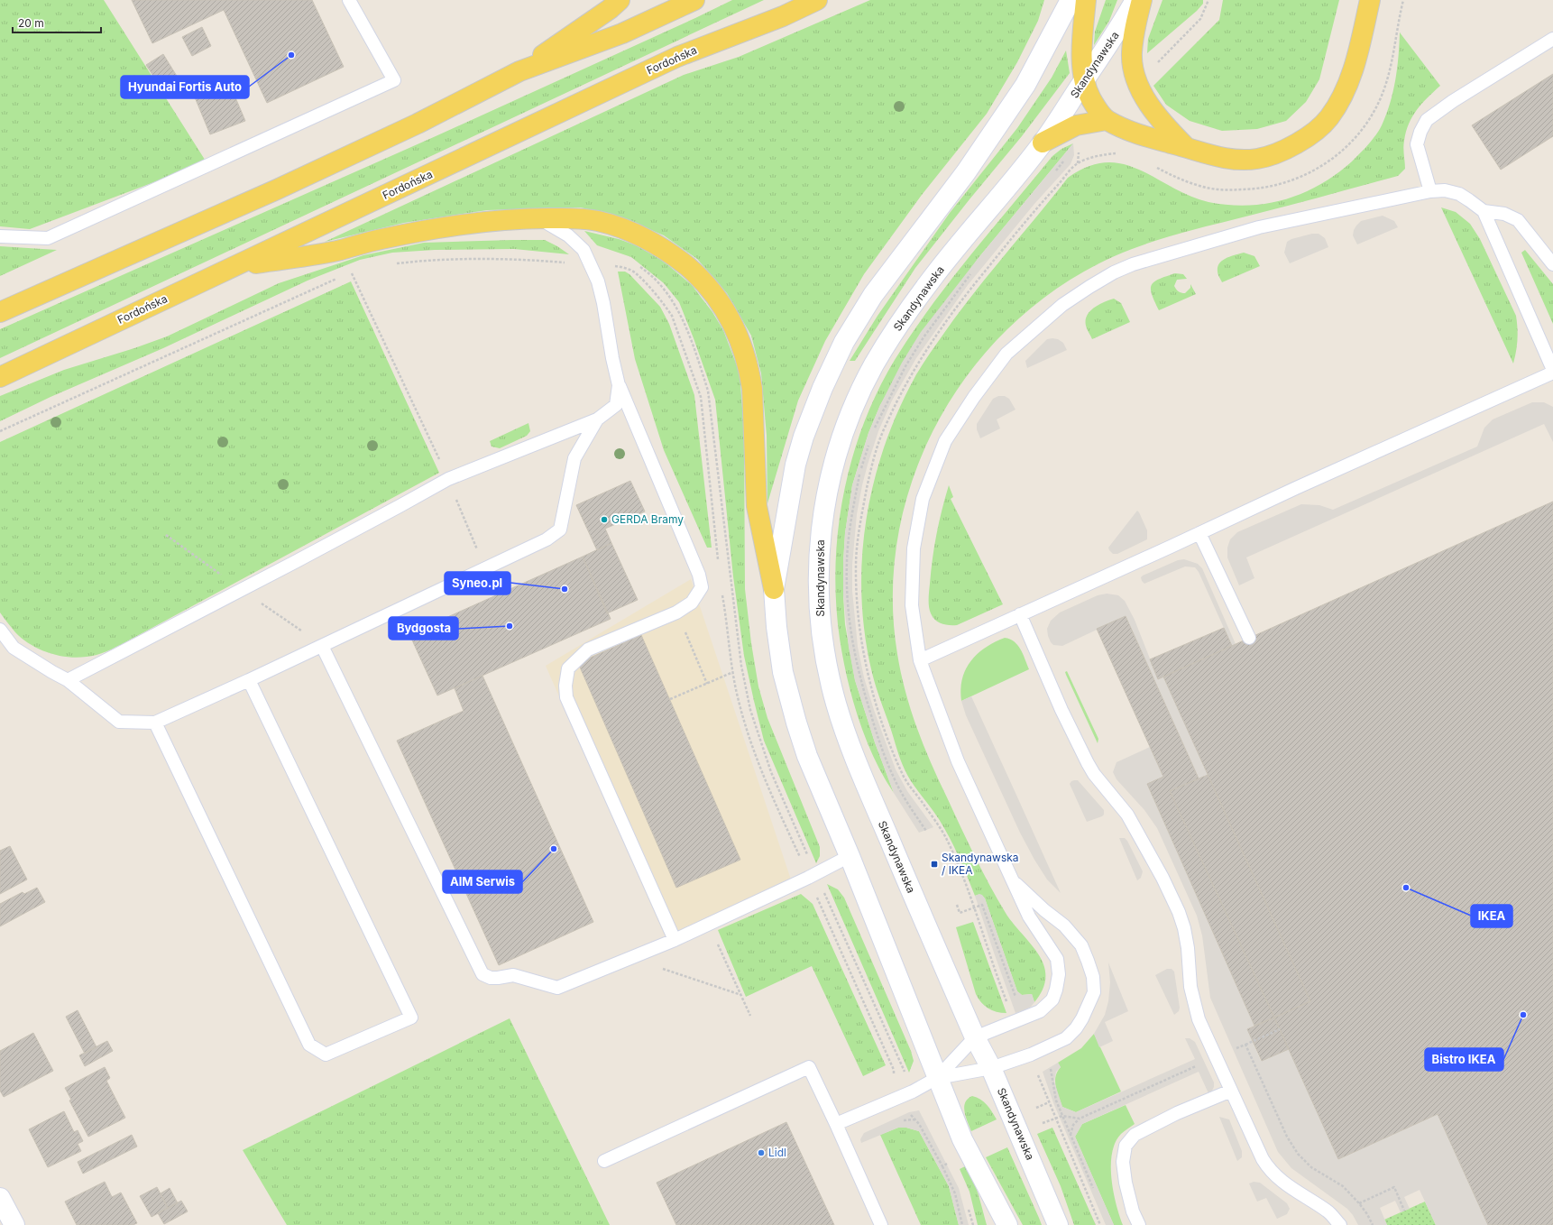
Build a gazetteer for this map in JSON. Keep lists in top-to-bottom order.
{
  "streets": {
    "main road": ["Fordońska"],
    "street": ["Skandynawska"]
  },
  "places": {
    "other": [
      "Hyundai Fortis Auto",
      "GERDA Bramy",
      "Syneo.pl",
      "Bydgosta",
      "AIM Serwis",
      "IKEA",
      "Bistro IKEA",
      "Lidl"
    ],
    "transit": ["Skandynawska / IKEA"]
  },
  "scale_bar": "20 m"
}
